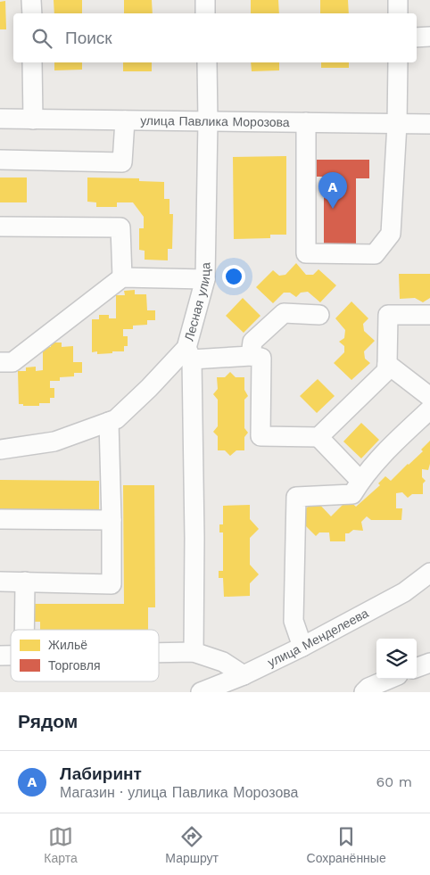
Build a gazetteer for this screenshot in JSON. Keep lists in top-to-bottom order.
{
  "streets": {
    "street": ["улица Павлика Морозова", "Лесная улица", "улица Менделеева"]
  },
  "crossings": [
    ["улица Павлика Морозова", "Лесная улица"]
  ],
  "legend": ["Жильё", "Торговля"],
  "page": {
    "search": "Поиск",
    "pins": "A",
    "heading": "Рядом",
    "list": [
      {
        "mark": "A",
        "name": "Лабиринт",
        "note": "Магазин · улица Павлика Морозова",
        "value": "60 m"
      }
    ],
    "nav": ["Карта", "Маршрут", "Сохранённые"]
  }
}
